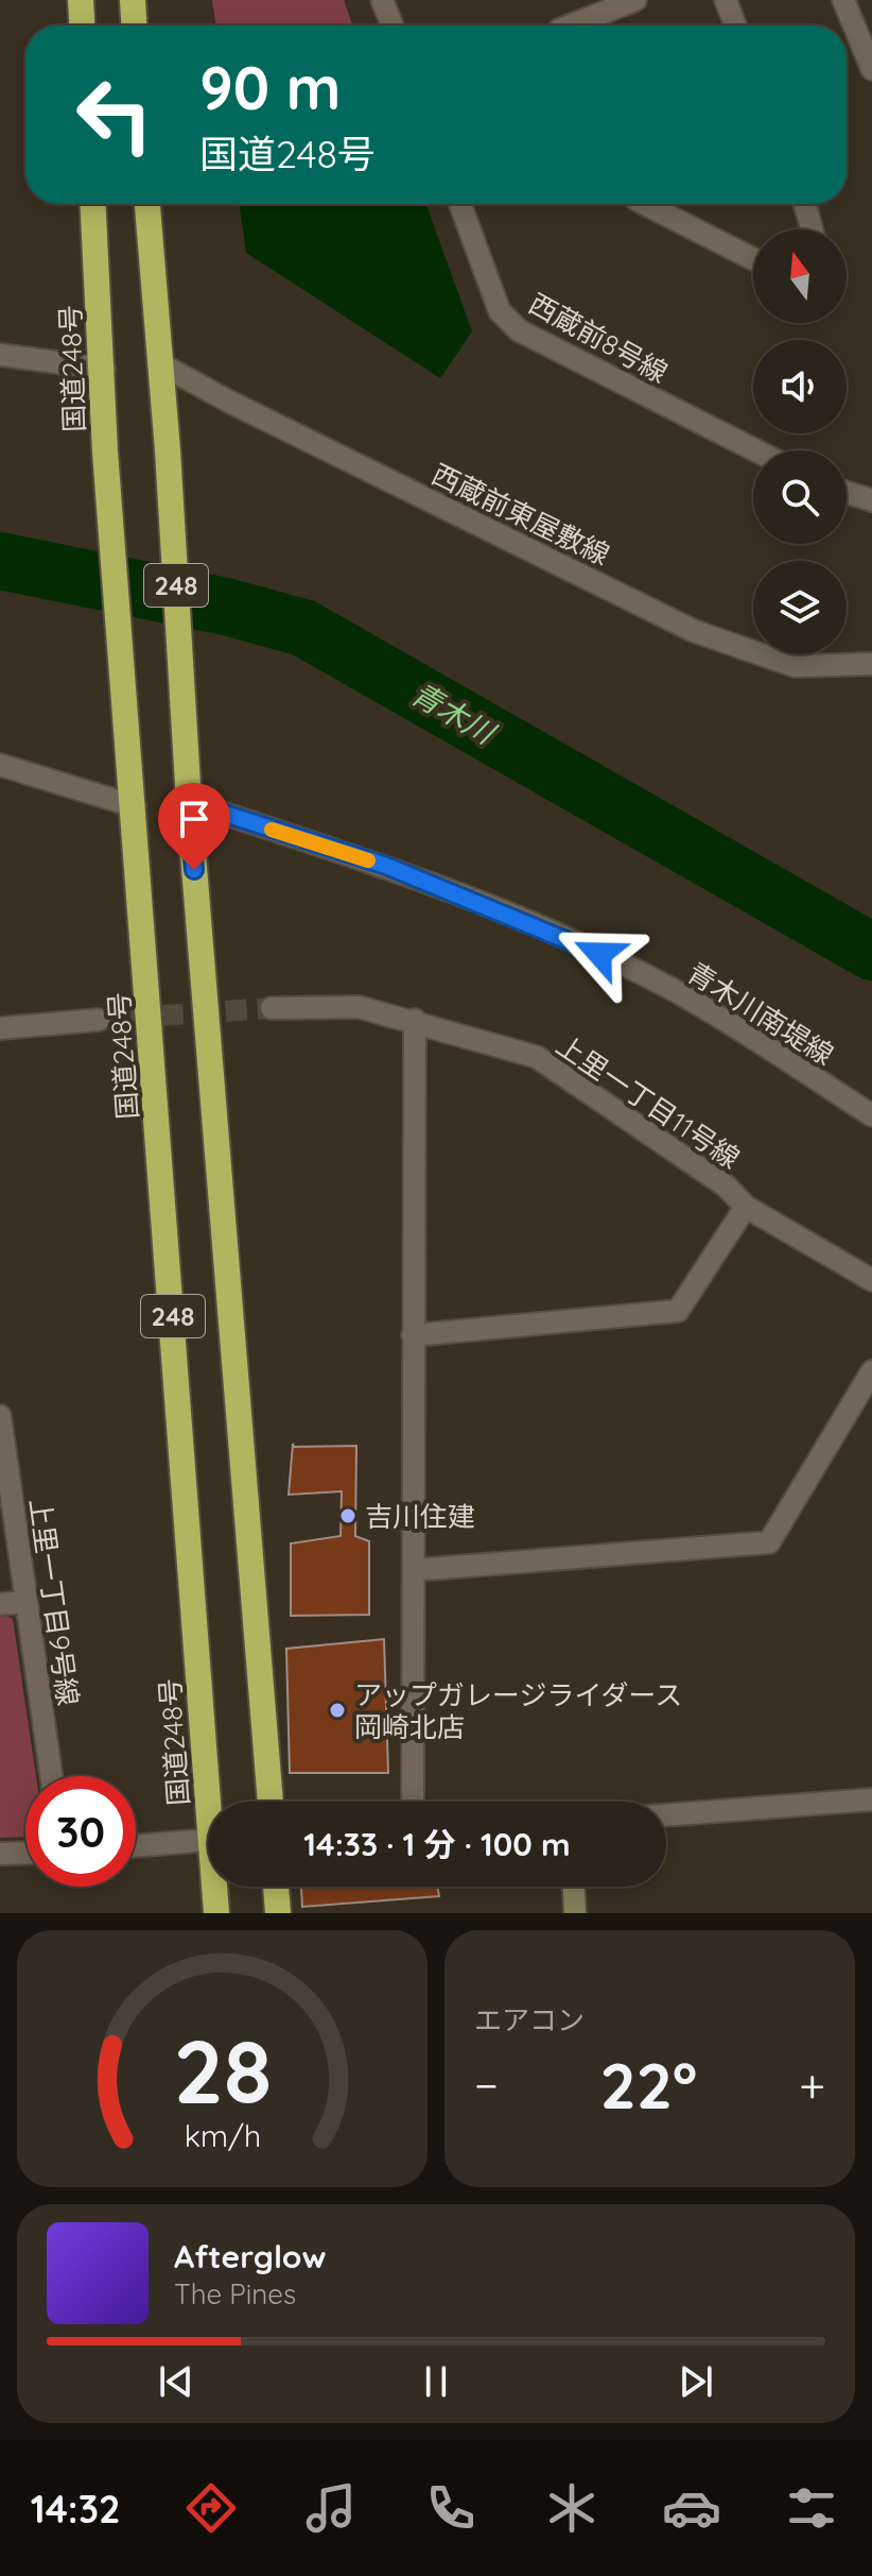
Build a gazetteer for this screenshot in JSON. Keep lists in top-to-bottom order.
{
  "streets": {
    "highway": ["国道248号", "248"],
    "street": [
      "西蔵前8号線",
      "西蔵前東屋敷線",
      "青木川南堤線",
      "上里一丁目11号線",
      "上里一丁目9号線"
    ]
  },
  "crossings": [
    ["西蔵前東屋敷線", "248"],
    ["248", "青木川南堤線"]
  ],
  "water": ["青木川"],
  "places": ["吉川住建", "アップガレージライダース 岡崎北店"],
  "north": "top",
  "page": {
    "turn": ["90 m", "国道248号"],
    "limit": "30",
    "trip": "14:33 · 1 分 · 100 m",
    "tile": "エアコン",
    "heat": ["−", "22°", "+"],
    "song": ["Afterglow", "The Pines"],
    "tabs": "14:32",
    "gauge": ["28", "km/h"]
  }
}
